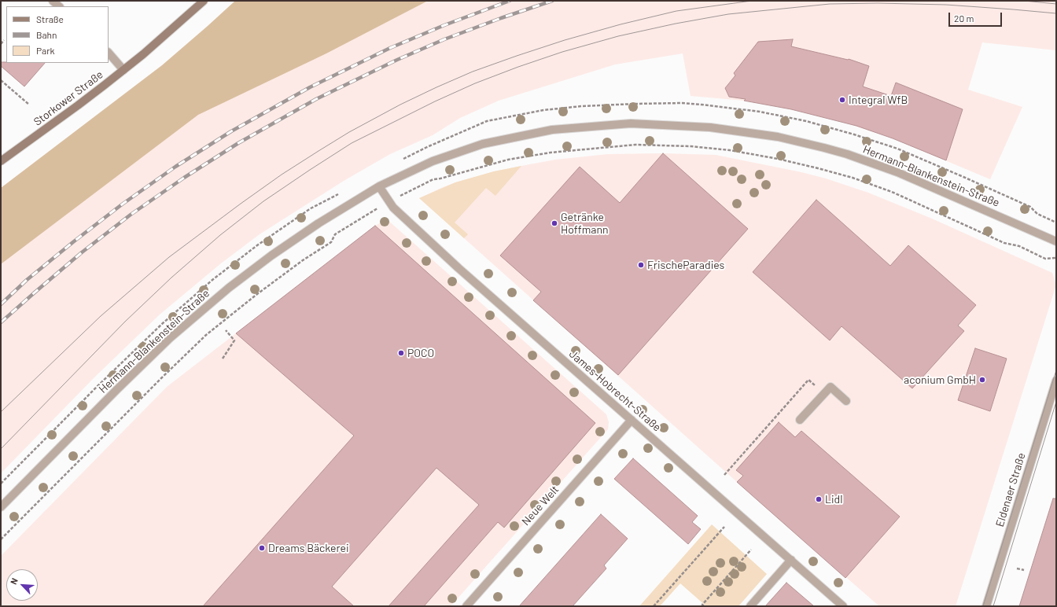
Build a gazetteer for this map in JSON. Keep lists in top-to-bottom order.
{
  "streets": {
    "main road": ["Storkower Straße"],
    "street": [
      "Hermann-Blankenstein-Straße",
      "James-Hobrecht-Straße",
      "Eldenaer Straße",
      "Neue Welt"
    ]
  },
  "crossings": [
    ["Hermann-Blankenstein-Straße", "James-Hobrecht-Straße"],
    ["James-Hobrecht-Straße", "Neue Welt"]
  ],
  "places": [
    "Integral WfB",
    "Getränke Hoffmann",
    "FrischeParadies",
    "POCO",
    "aconium GmbH",
    "Lidl",
    "Dreams Bäckerei"
  ],
  "legend": ["Straße", "Bahn", "Park"],
  "scale_bar": "20 m",
  "north": "top left"
}
